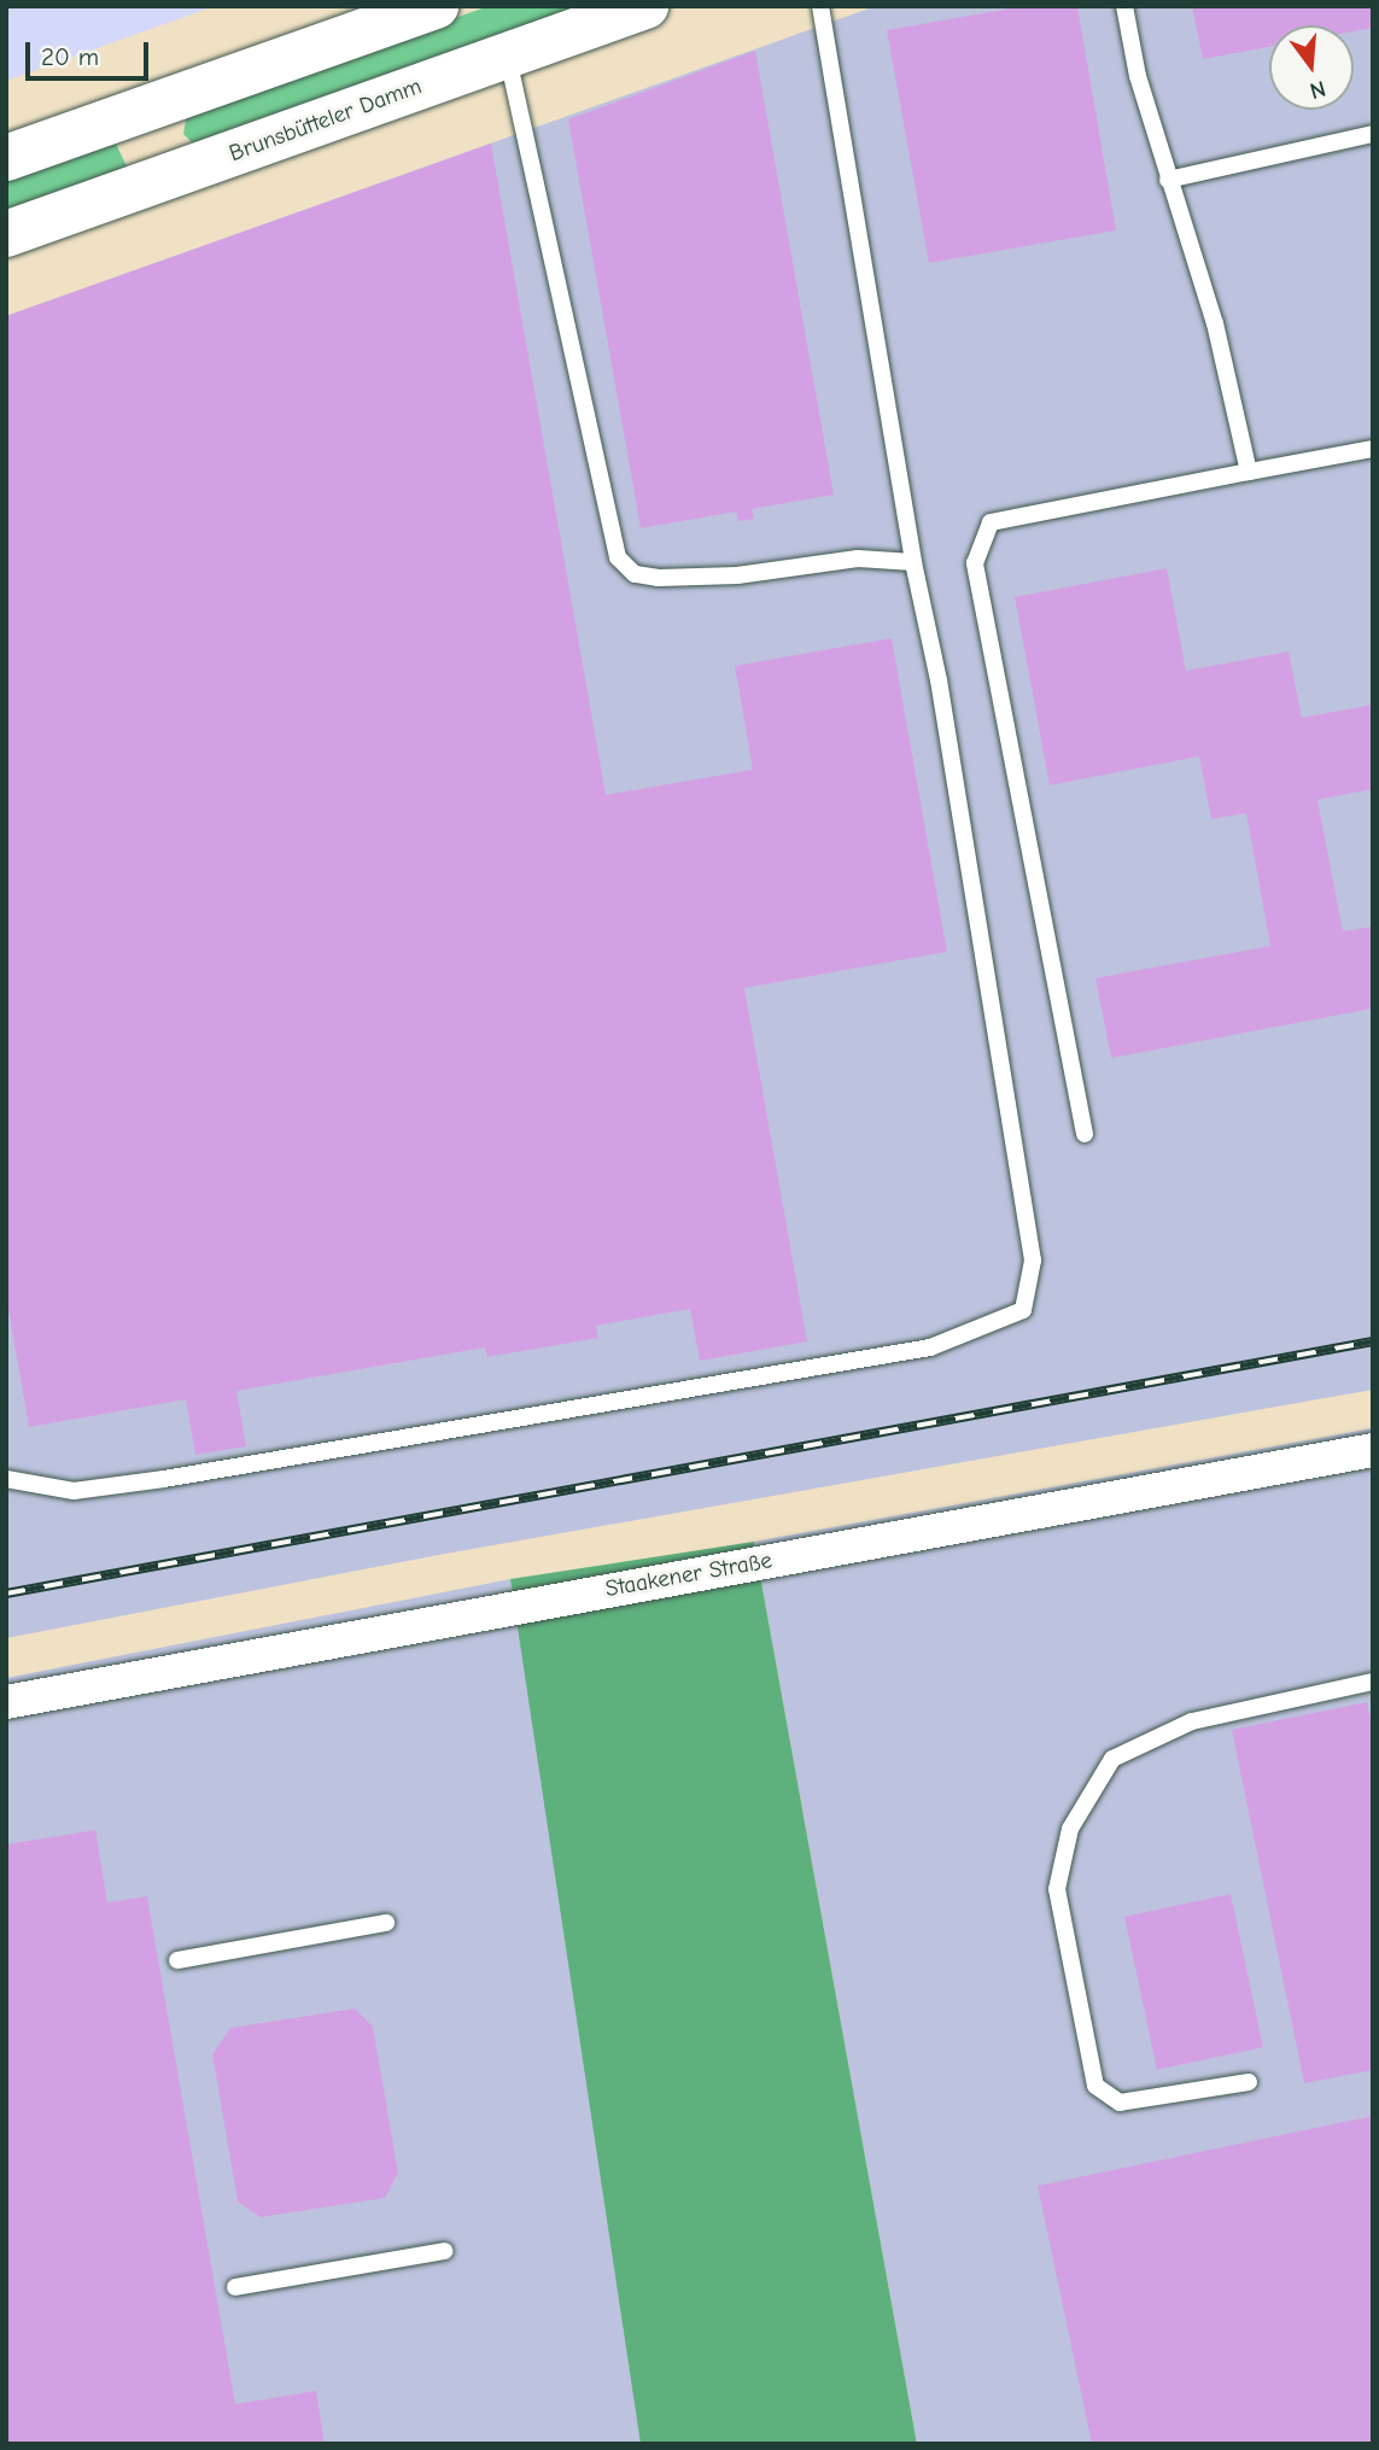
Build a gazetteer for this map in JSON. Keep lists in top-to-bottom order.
{
  "streets": {
    "main road": ["Brunsbütteler Damm"],
    "street": ["Staakener Straße"]
  },
  "scale_bar": "20 m",
  "north": "bottom"
}
